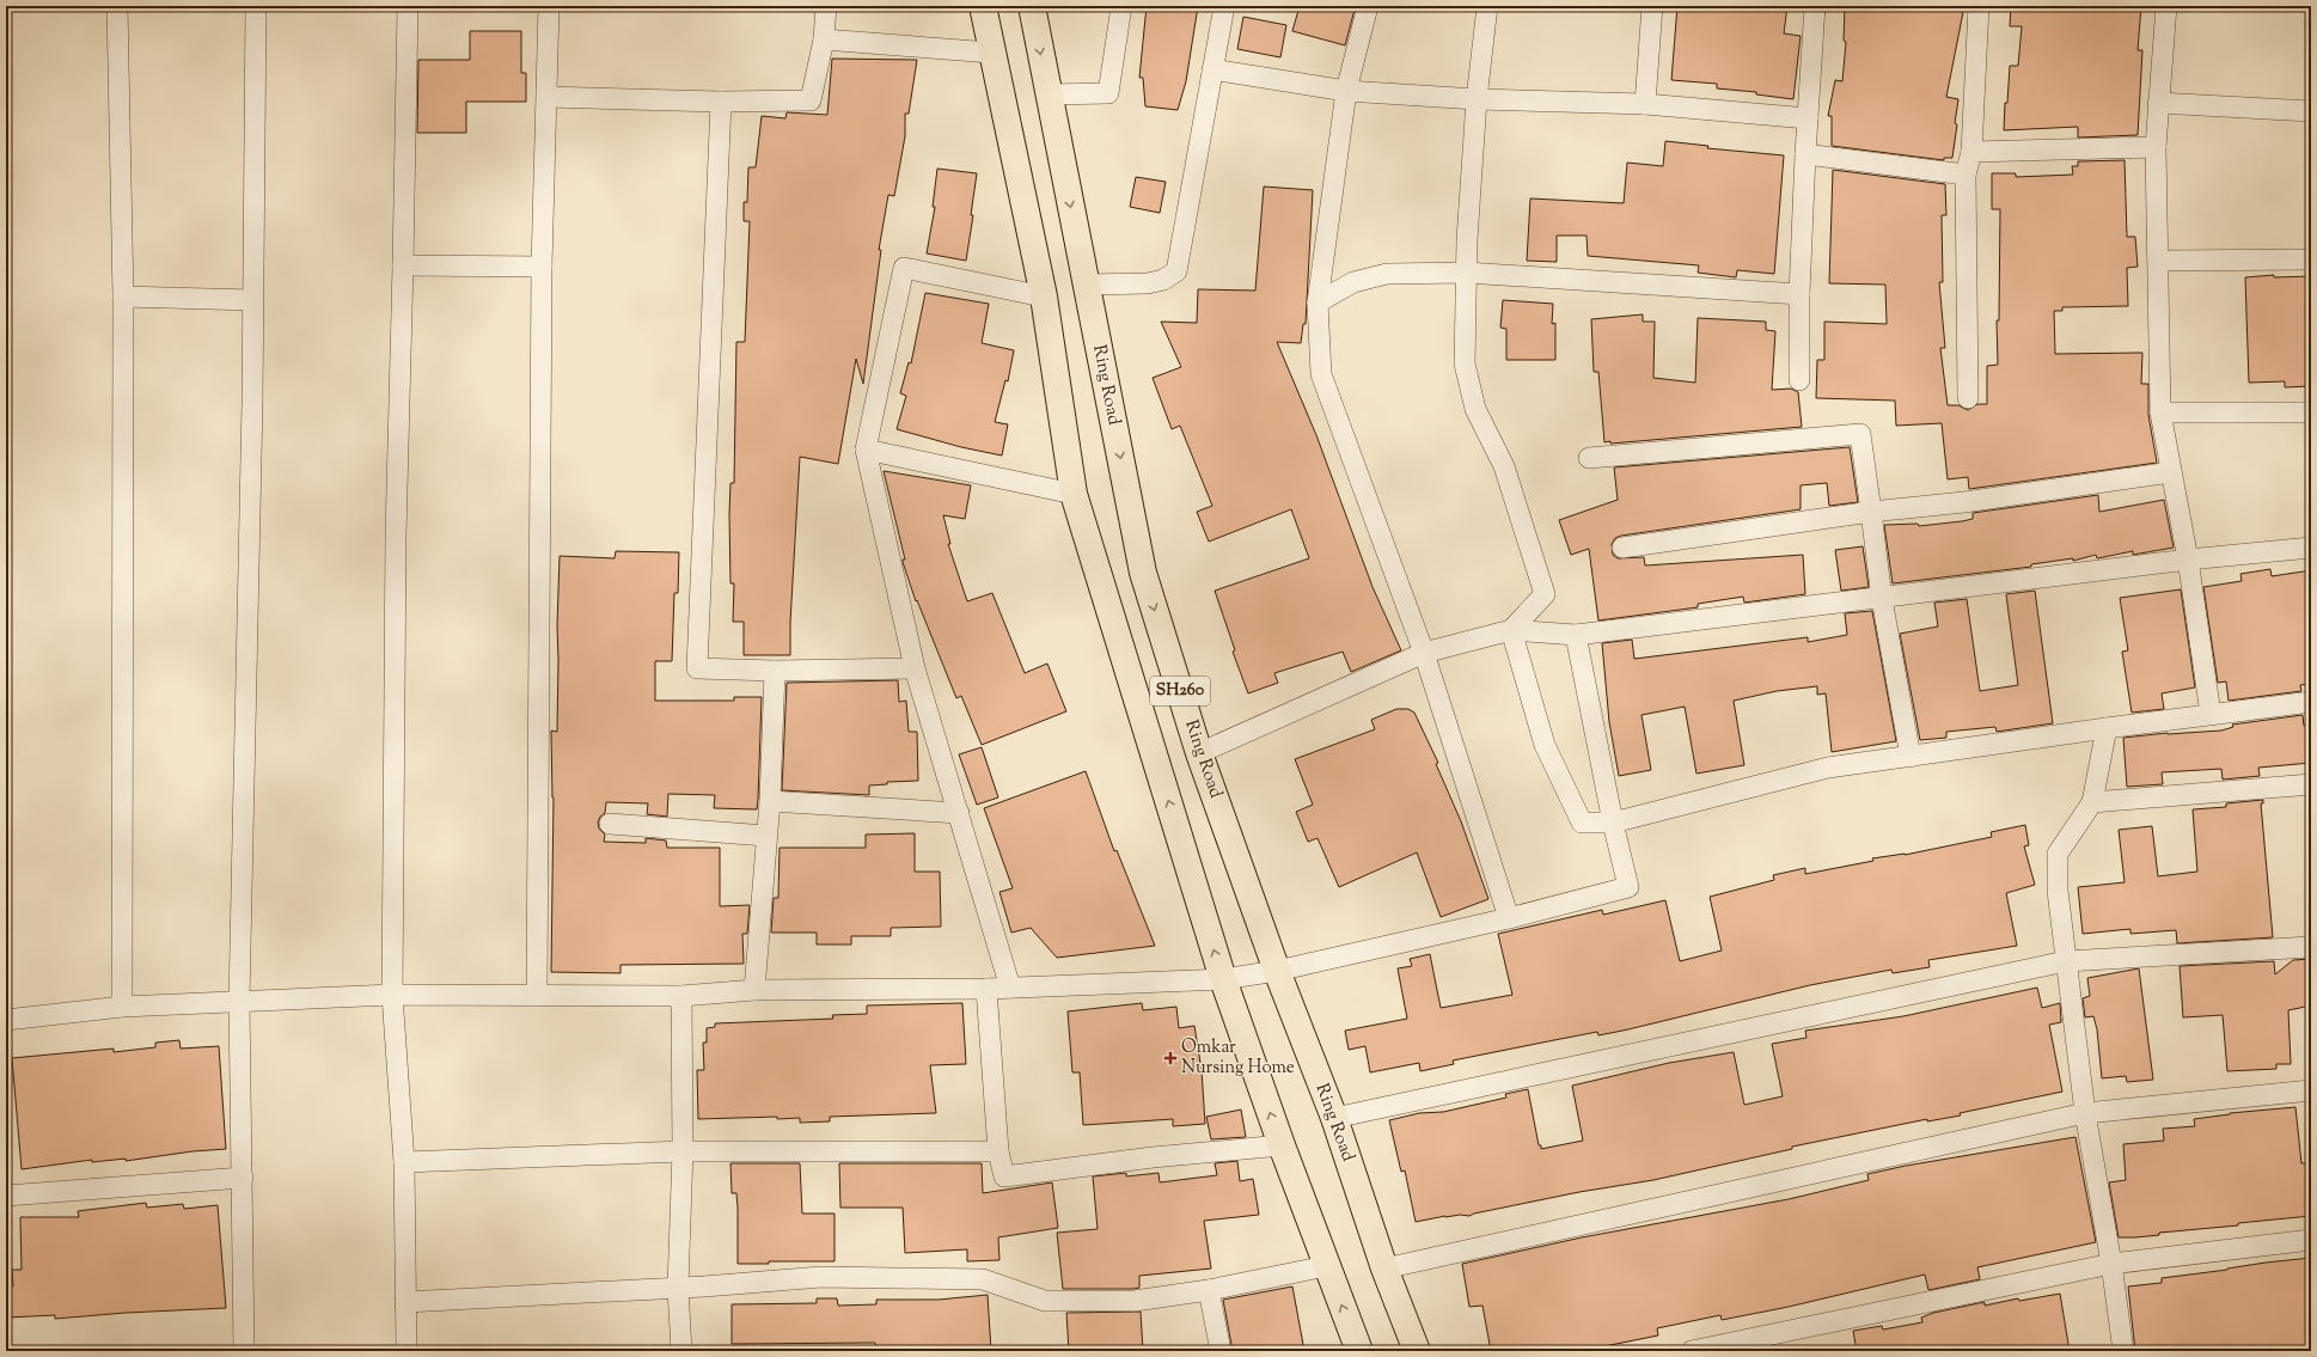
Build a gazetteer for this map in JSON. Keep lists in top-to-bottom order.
{
  "streets": {
    "highway": ["Ring Road", "SH260"]
  },
  "places": {
    "health": ["Omkar Nursing Home"]
  }
}
